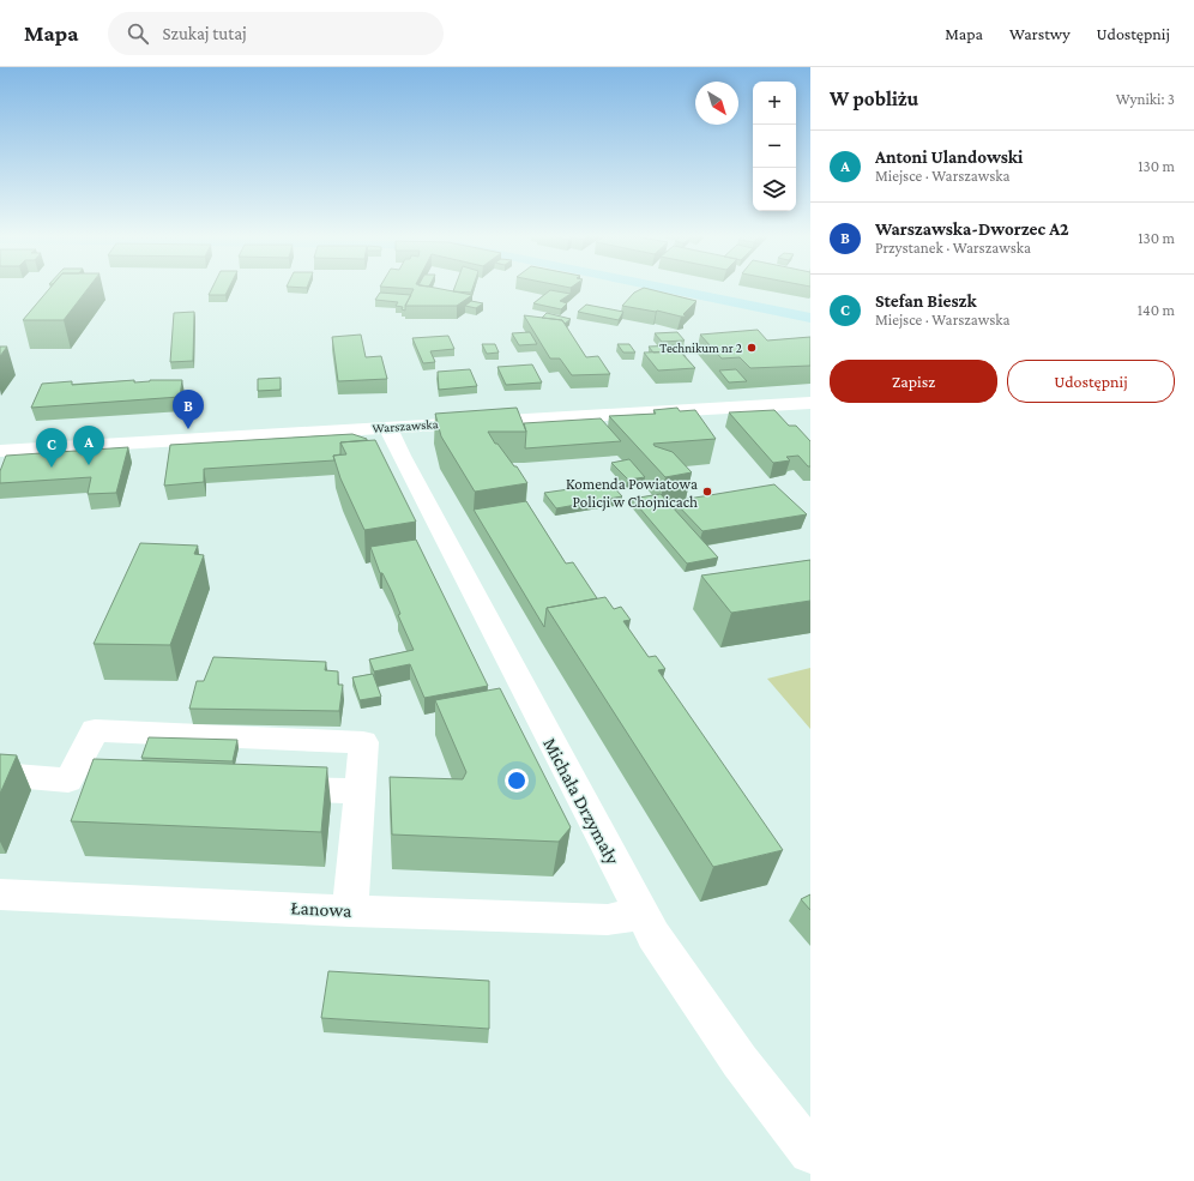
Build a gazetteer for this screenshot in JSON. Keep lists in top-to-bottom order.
{
  "streets": {
    "street": ["Warszawska", "Michała Drzymały", "Łanowa"]
  },
  "crossings": [
    ["Warszawska", "Michała Drzymały"],
    ["Michała Drzymały", "Łanowa"]
  ],
  "places": ["Technikum nr 2", "Komenda Powiatowa Policji w Chojnicach"],
  "north": "bottom right",
  "page": {
    "header": "Mapa",
    "search": "Szukaj tutaj",
    "nav": ["Mapa", "Warstwy", "Udostępnij"],
    "heading": ["W pobliżu", "Wyniki: 3"],
    "map_buttons": ["+", "−"],
    "list": [
      {
        "mark": "A",
        "name": "Antoni Ulandowski",
        "note": "Miejsce · Warszawska",
        "value": "130 m"
      },
      {
        "mark": "B",
        "name": "Warszawska-Dworzec A2",
        "note": "Przystanek · Warszawska",
        "value": "130 m"
      },
      {
        "mark": "C",
        "name": "Stefan Bieszk",
        "note": "Miejsce · Warszawska",
        "value": "140 m"
      }
    ],
    "buttons": ["Zapisz", "Udostępnij"],
    "pins": ["B", "A", "C"]
  }
}
